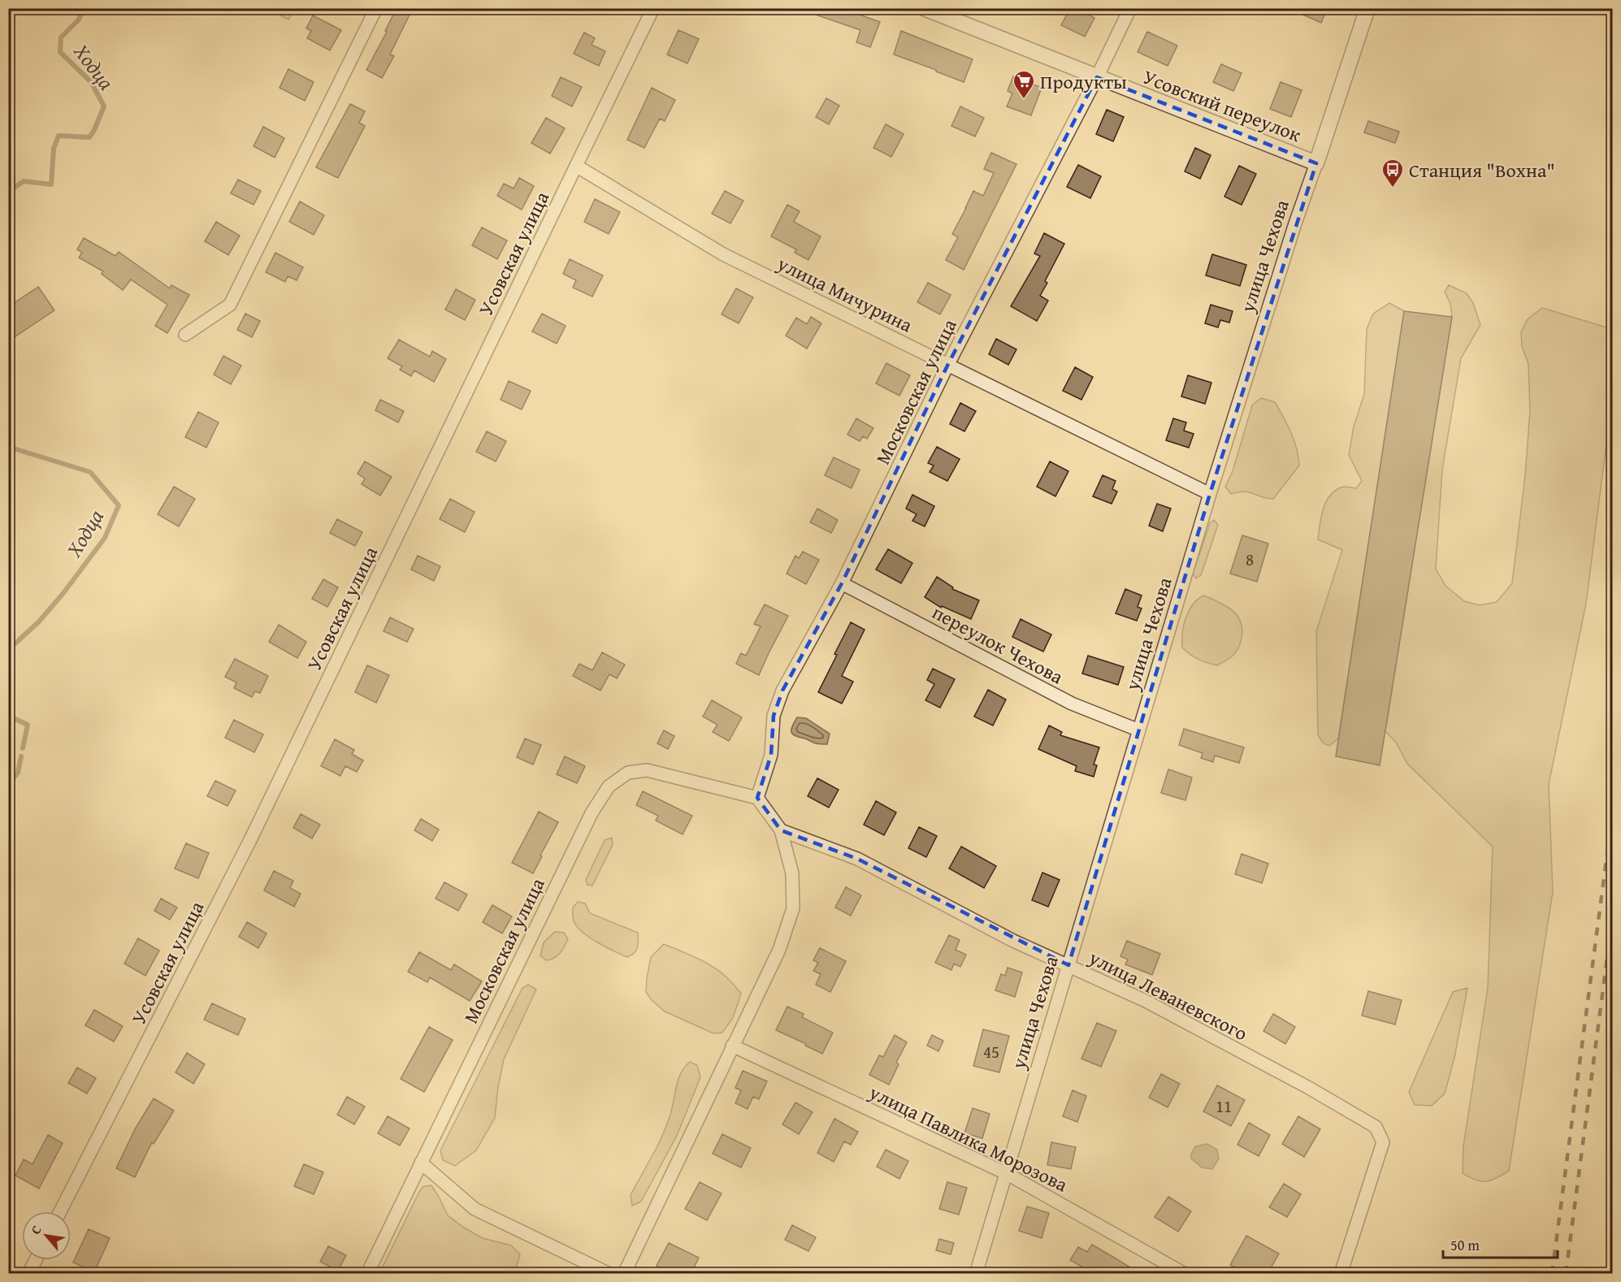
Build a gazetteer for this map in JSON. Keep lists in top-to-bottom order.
{
  "streets": {
    "street": [
      "Усовский переулок",
      "Усовская улица",
      "улица Чехова",
      "улица Мичурина",
      "Московская улица",
      "переулок Чехова",
      "улица Леваневского",
      "улица Павлика Морозова"
    ]
  },
  "crossings": [
    ["Усовский переулок", "улица Чехова"],
    ["Усовский переулок", "Московская улица"],
    ["Усовская улица", "улица Мичурина"],
    ["улица Чехова", "улица Мичурина"],
    ["улица Чехова", "переулок Чехова"],
    ["улица Чехова", "улица Леваневского"],
    ["улица Чехова", "улица Павлика Морозова"],
    ["улица Мичурина", "Московская улица"],
    ["Московская улица", "переулок Чехова"]
  ],
  "water": ["Ходца"],
  "places": {
    "supermarket": ["Продукты"],
    "bus stop": ["Станция \"Вохна\""]
  },
  "house_numbers": ["8", "45", "11"],
  "scale_bar": "50 m",
  "north": "top left"
}
